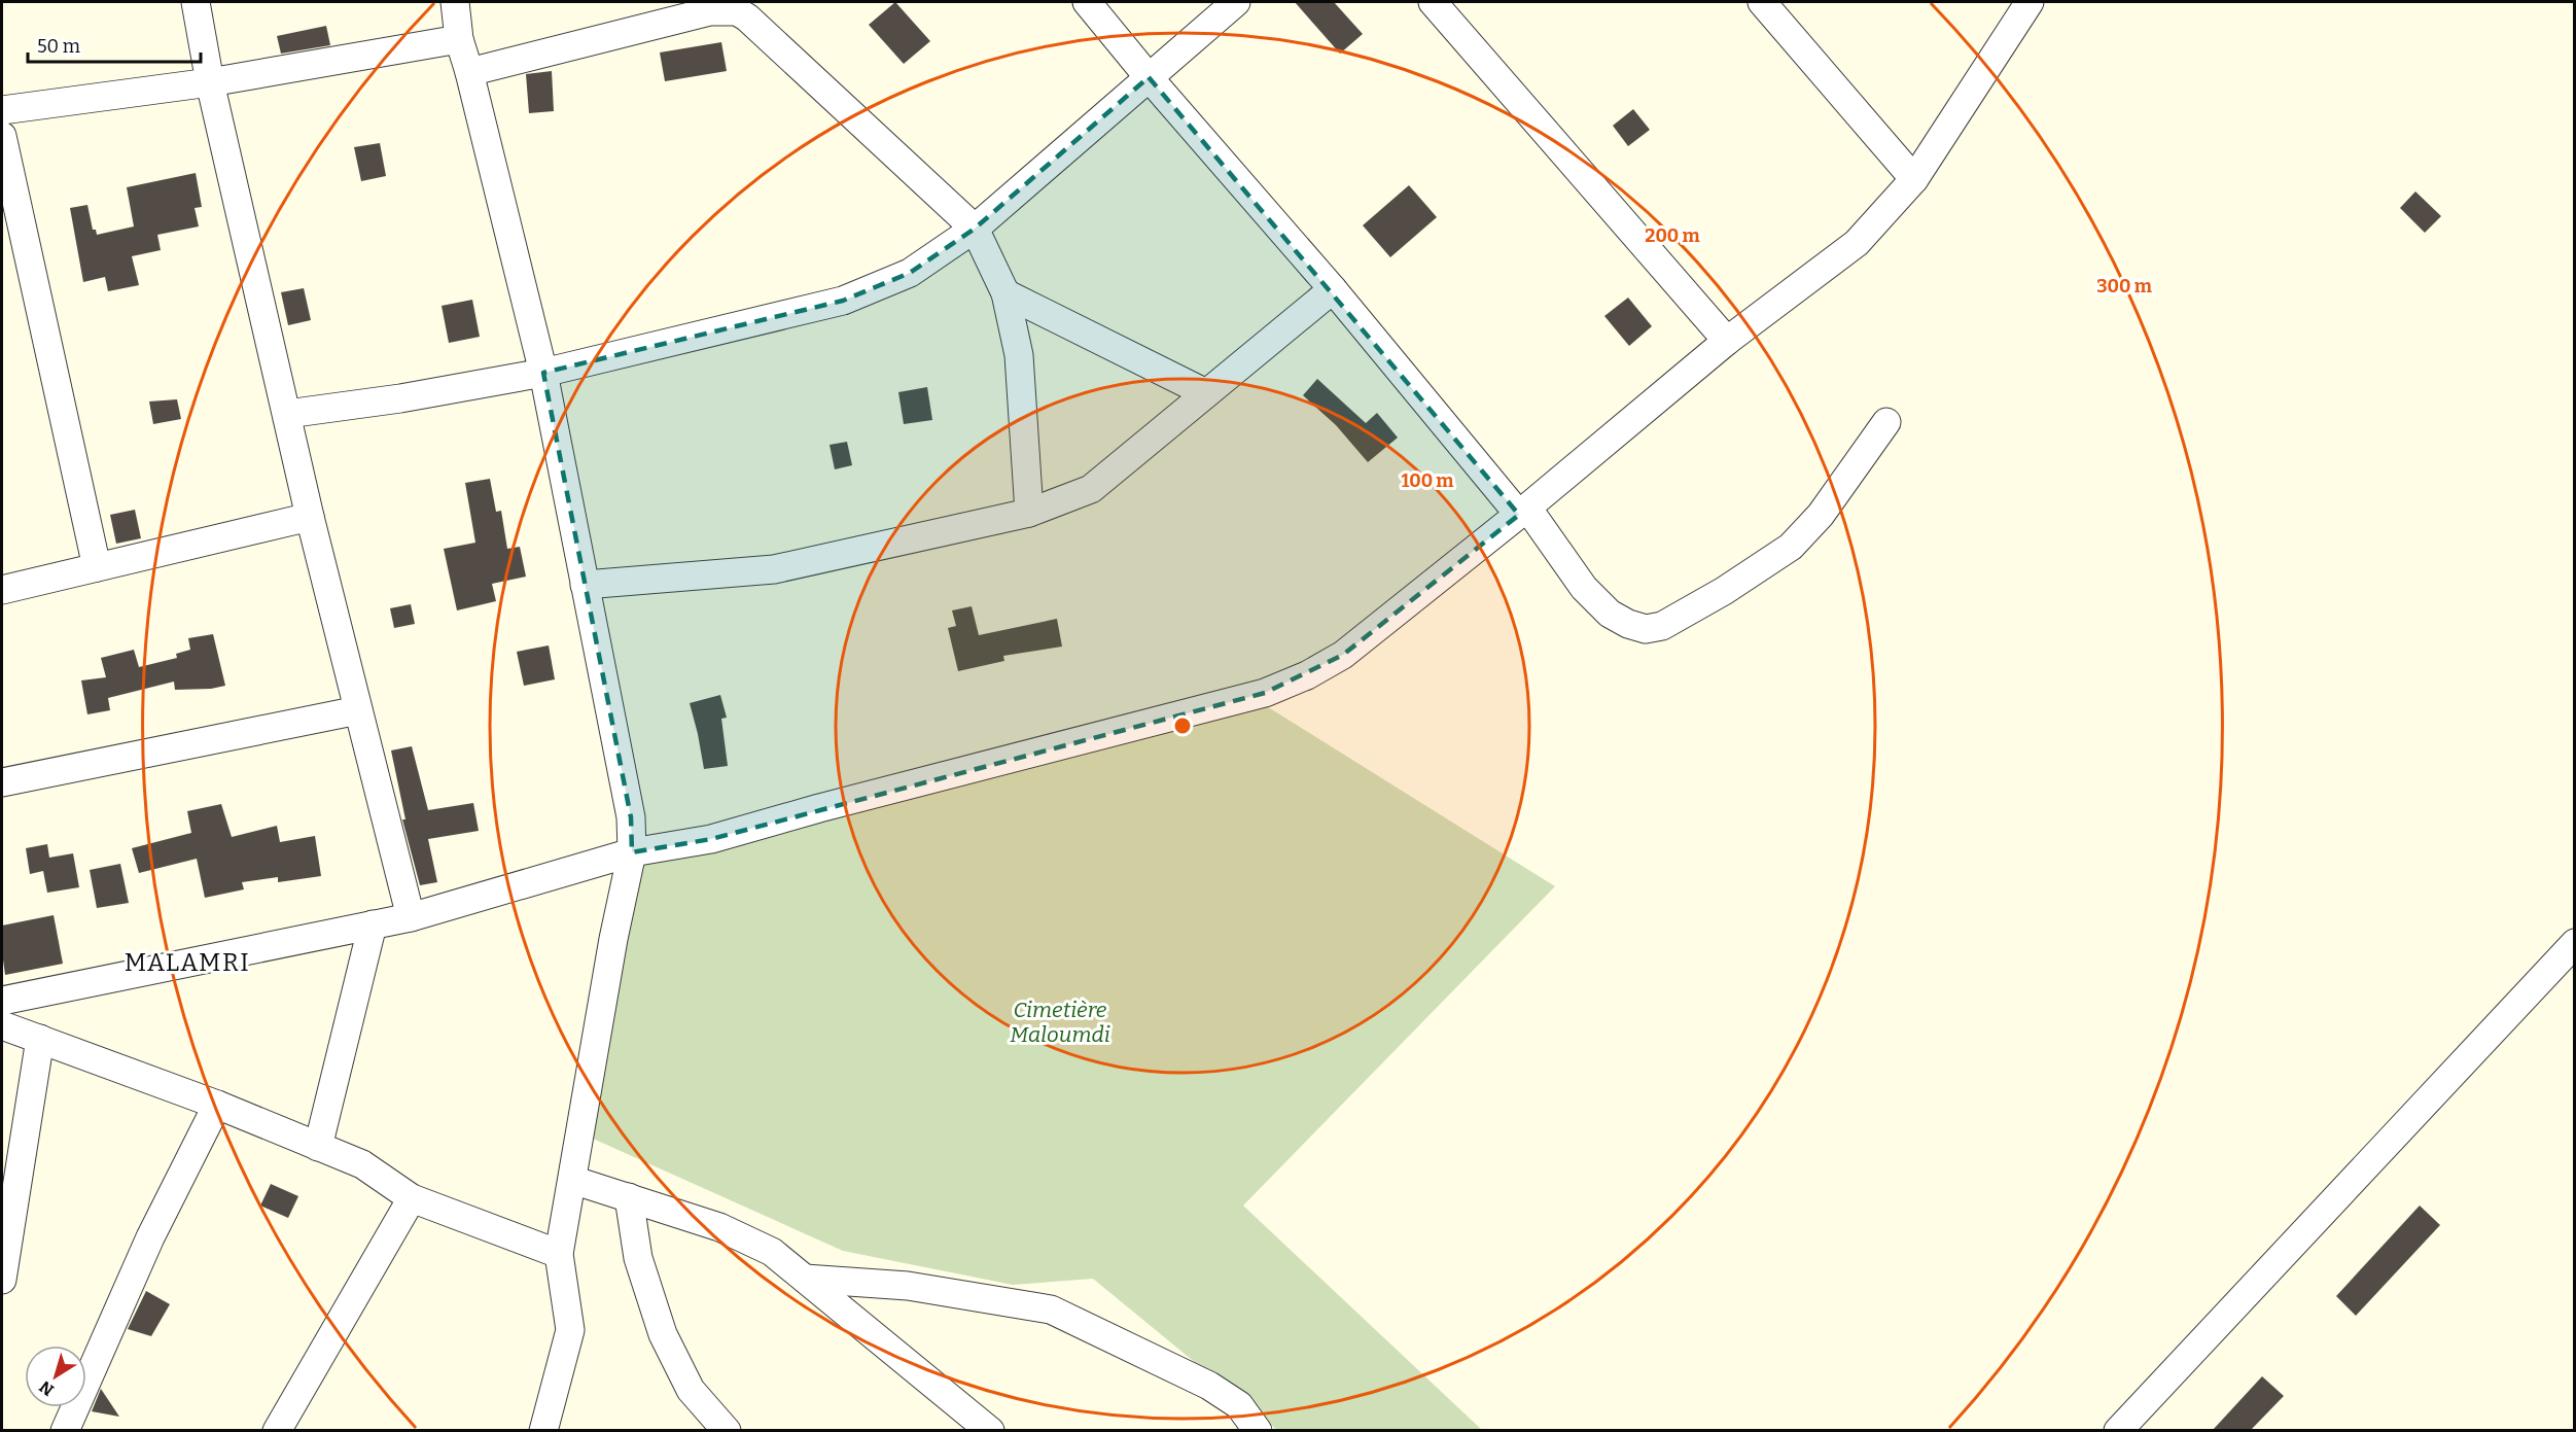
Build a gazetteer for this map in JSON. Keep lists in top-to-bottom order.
{
  "districts": ["MALAMRI"],
  "parks": ["Cimetière Maloumdi"],
  "scale_bar": "50 m",
  "north": "bottom left",
  "rings": ["200 m", "300 m", "100 m"]
}
